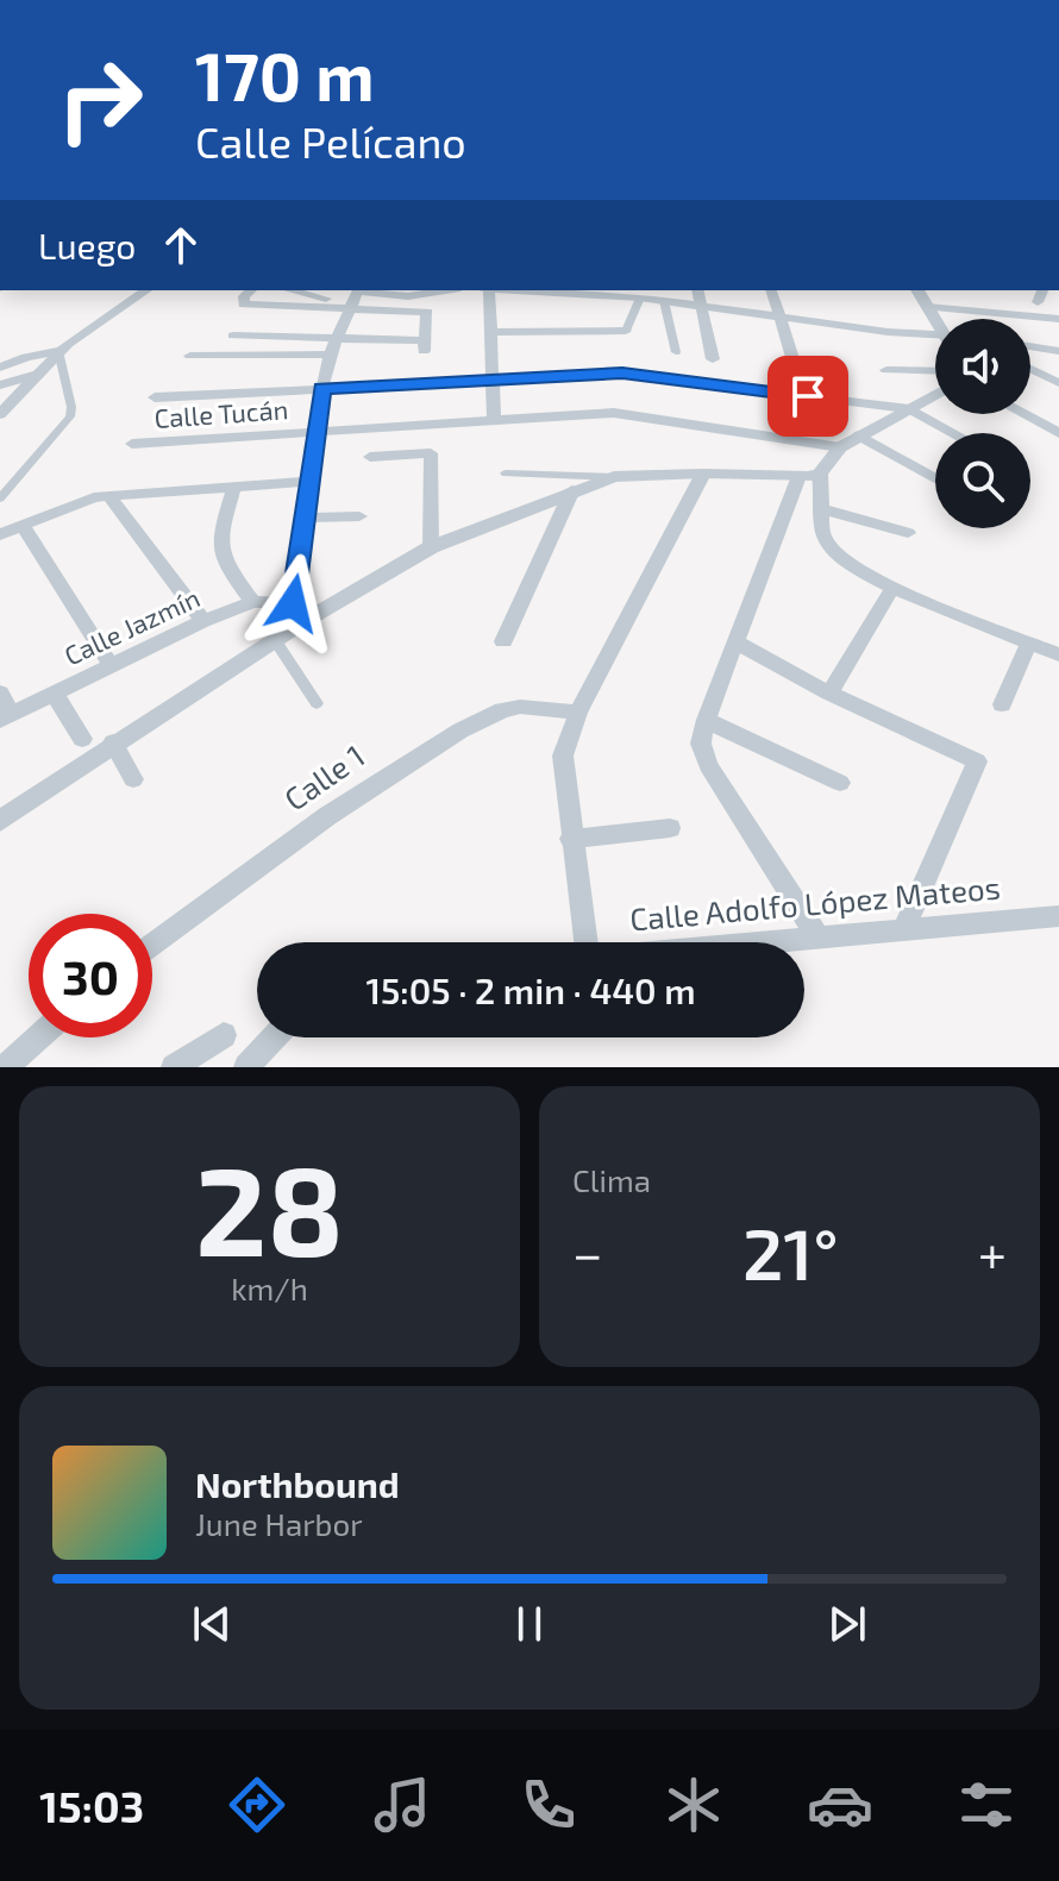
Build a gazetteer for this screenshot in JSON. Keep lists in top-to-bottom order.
{
  "streets": {
    "street": [
      "Calle Tucán",
      "Calle Jazmín",
      "Calle 1",
      "Calle Adolfo López Mateos"
    ]
  },
  "page": {
    "turn": ["170 m", "Calle Pelícano"],
    "then": "Luego",
    "limit": "30",
    "trip": "15:05 · 2 min · 440 m",
    "tile": [
      ["28", "km/h"],
      "Clima"
    ],
    "heat": ["−", "21°", "+"],
    "song": ["Northbound", "June Harbor"],
    "tabs": "15:03"
  }
}
